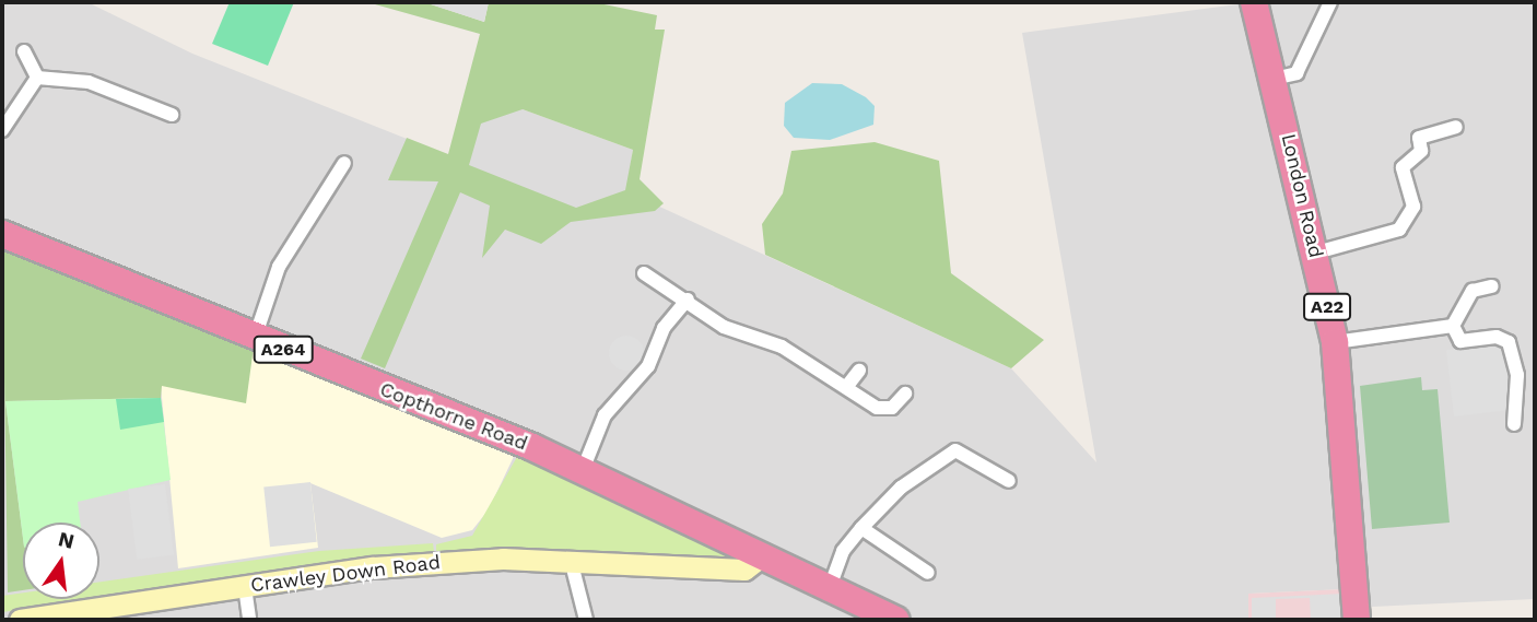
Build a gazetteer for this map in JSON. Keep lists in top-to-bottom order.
{
  "streets": {
    "highway": [
      "London Road",
      "A22",
      "A264",
      "Copthorne Road"
    ],
    "street": ["Crawley Down Road"]
  },
  "crossings": [
    ["Copthorne Road", "Crawley Down Road"]
  ],
  "north": "top"
}
